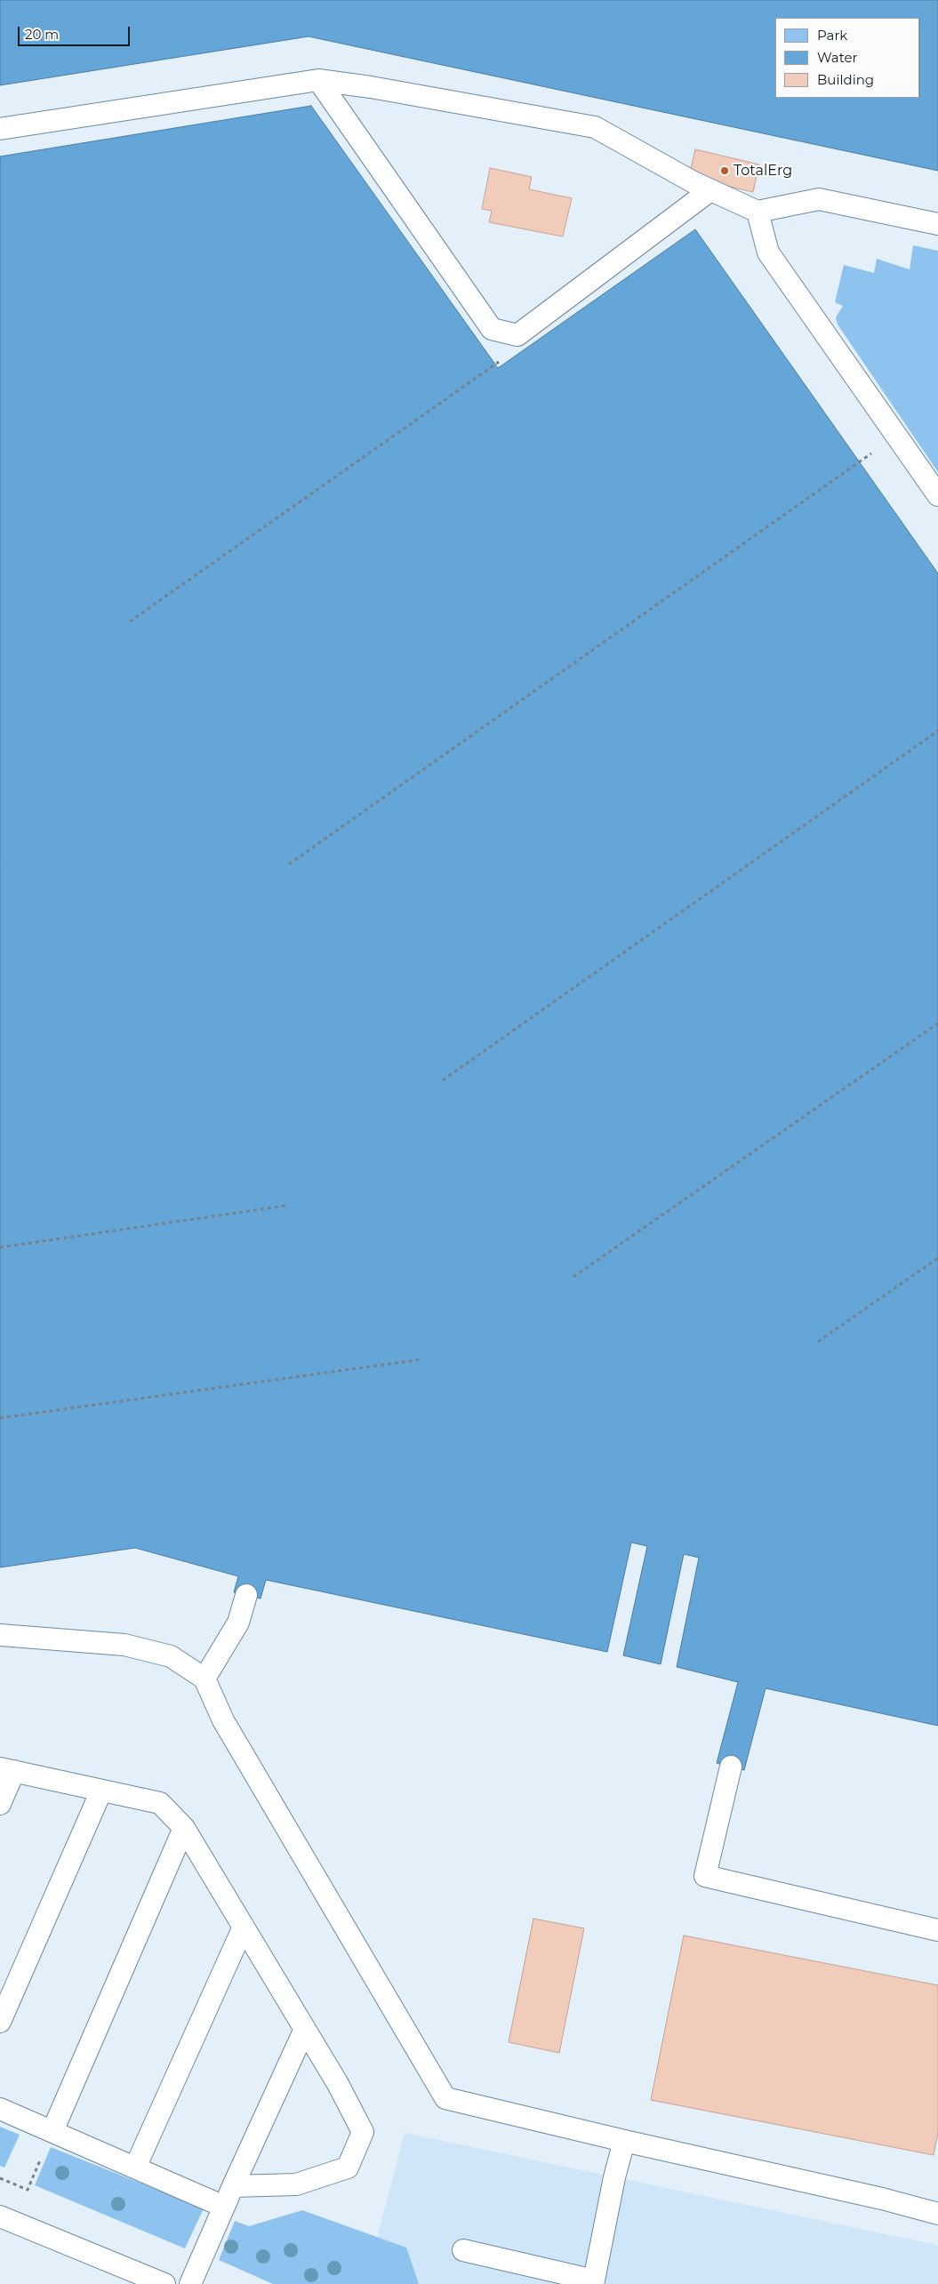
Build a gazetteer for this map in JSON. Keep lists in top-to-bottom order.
{
  "places": ["TotalErg"],
  "legend": ["Park", "Water", "Building"],
  "scale_bar": "20 m"
}
